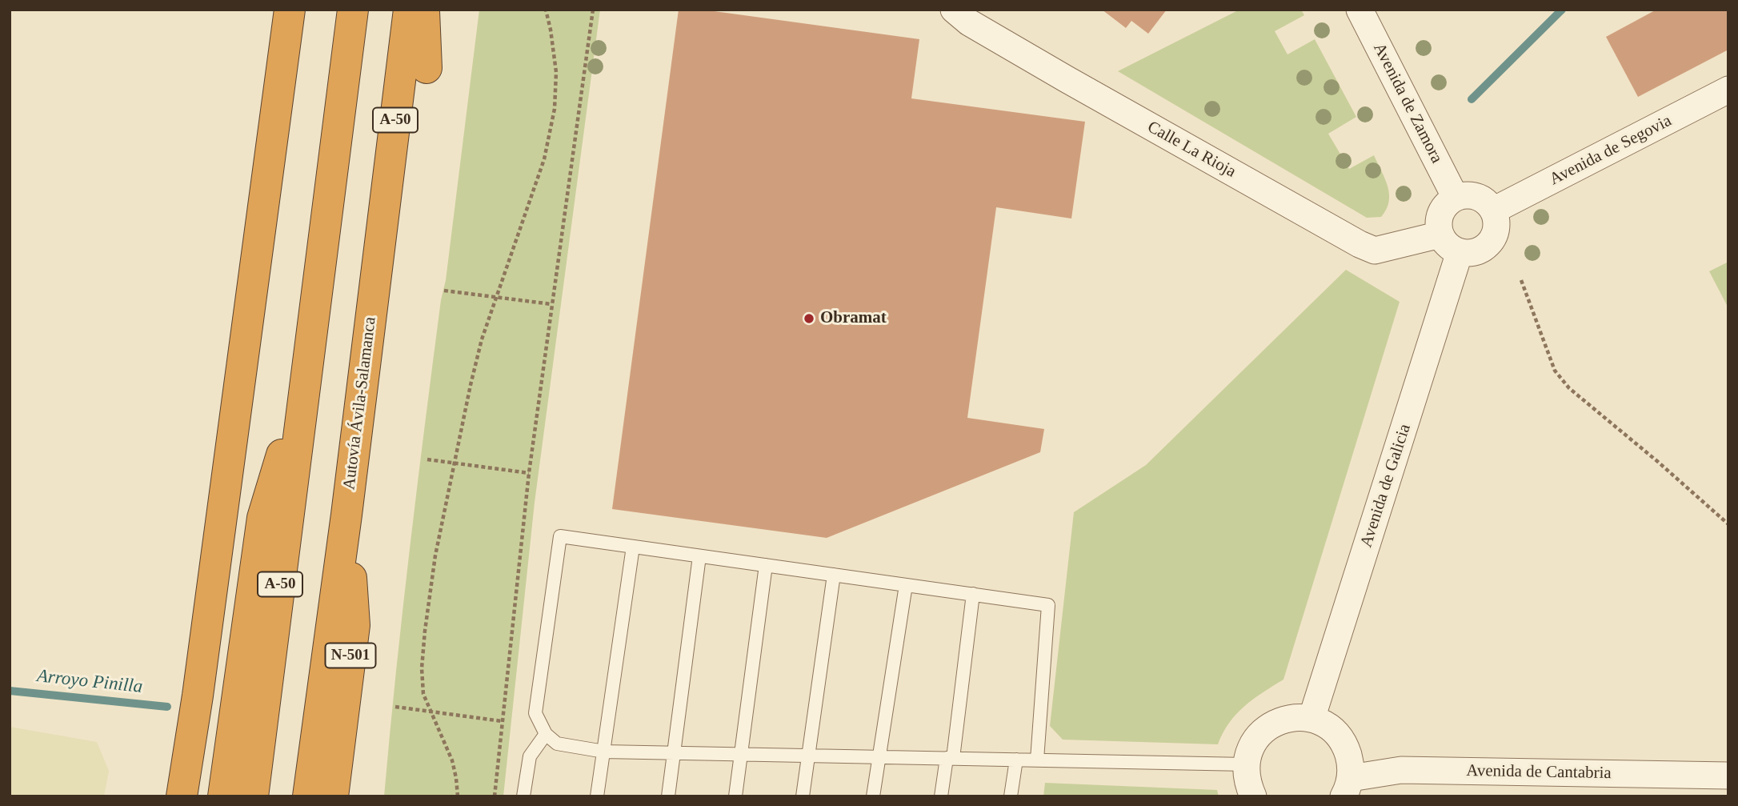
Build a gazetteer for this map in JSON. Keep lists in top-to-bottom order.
{
  "streets": {
    "highway": ["A-50", "Autovía Ávila-Salamanca", "N-501"],
    "street": [
      "Avenida de Zamora",
      "Calle La Rioja",
      "Avenida de Segovia",
      "Avenida de Galicia",
      "Avenida de Cantabria"
    ]
  },
  "crossings": [
    ["Avenida de Zamora", "Calle La Rioja"],
    ["Avenida de Zamora", "Avenida de Segovia"],
    ["Avenida de Zamora", "Avenida de Galicia"],
    ["Calle La Rioja", "Avenida de Segovia"],
    ["Calle La Rioja", "Avenida de Galicia"],
    ["Avenida de Segovia", "Avenida de Galicia"],
    ["Autovía Ávila-Salamanca", "N-501"]
  ],
  "water": ["Arroyo Pinilla"],
  "places": ["Obramat"]
}
